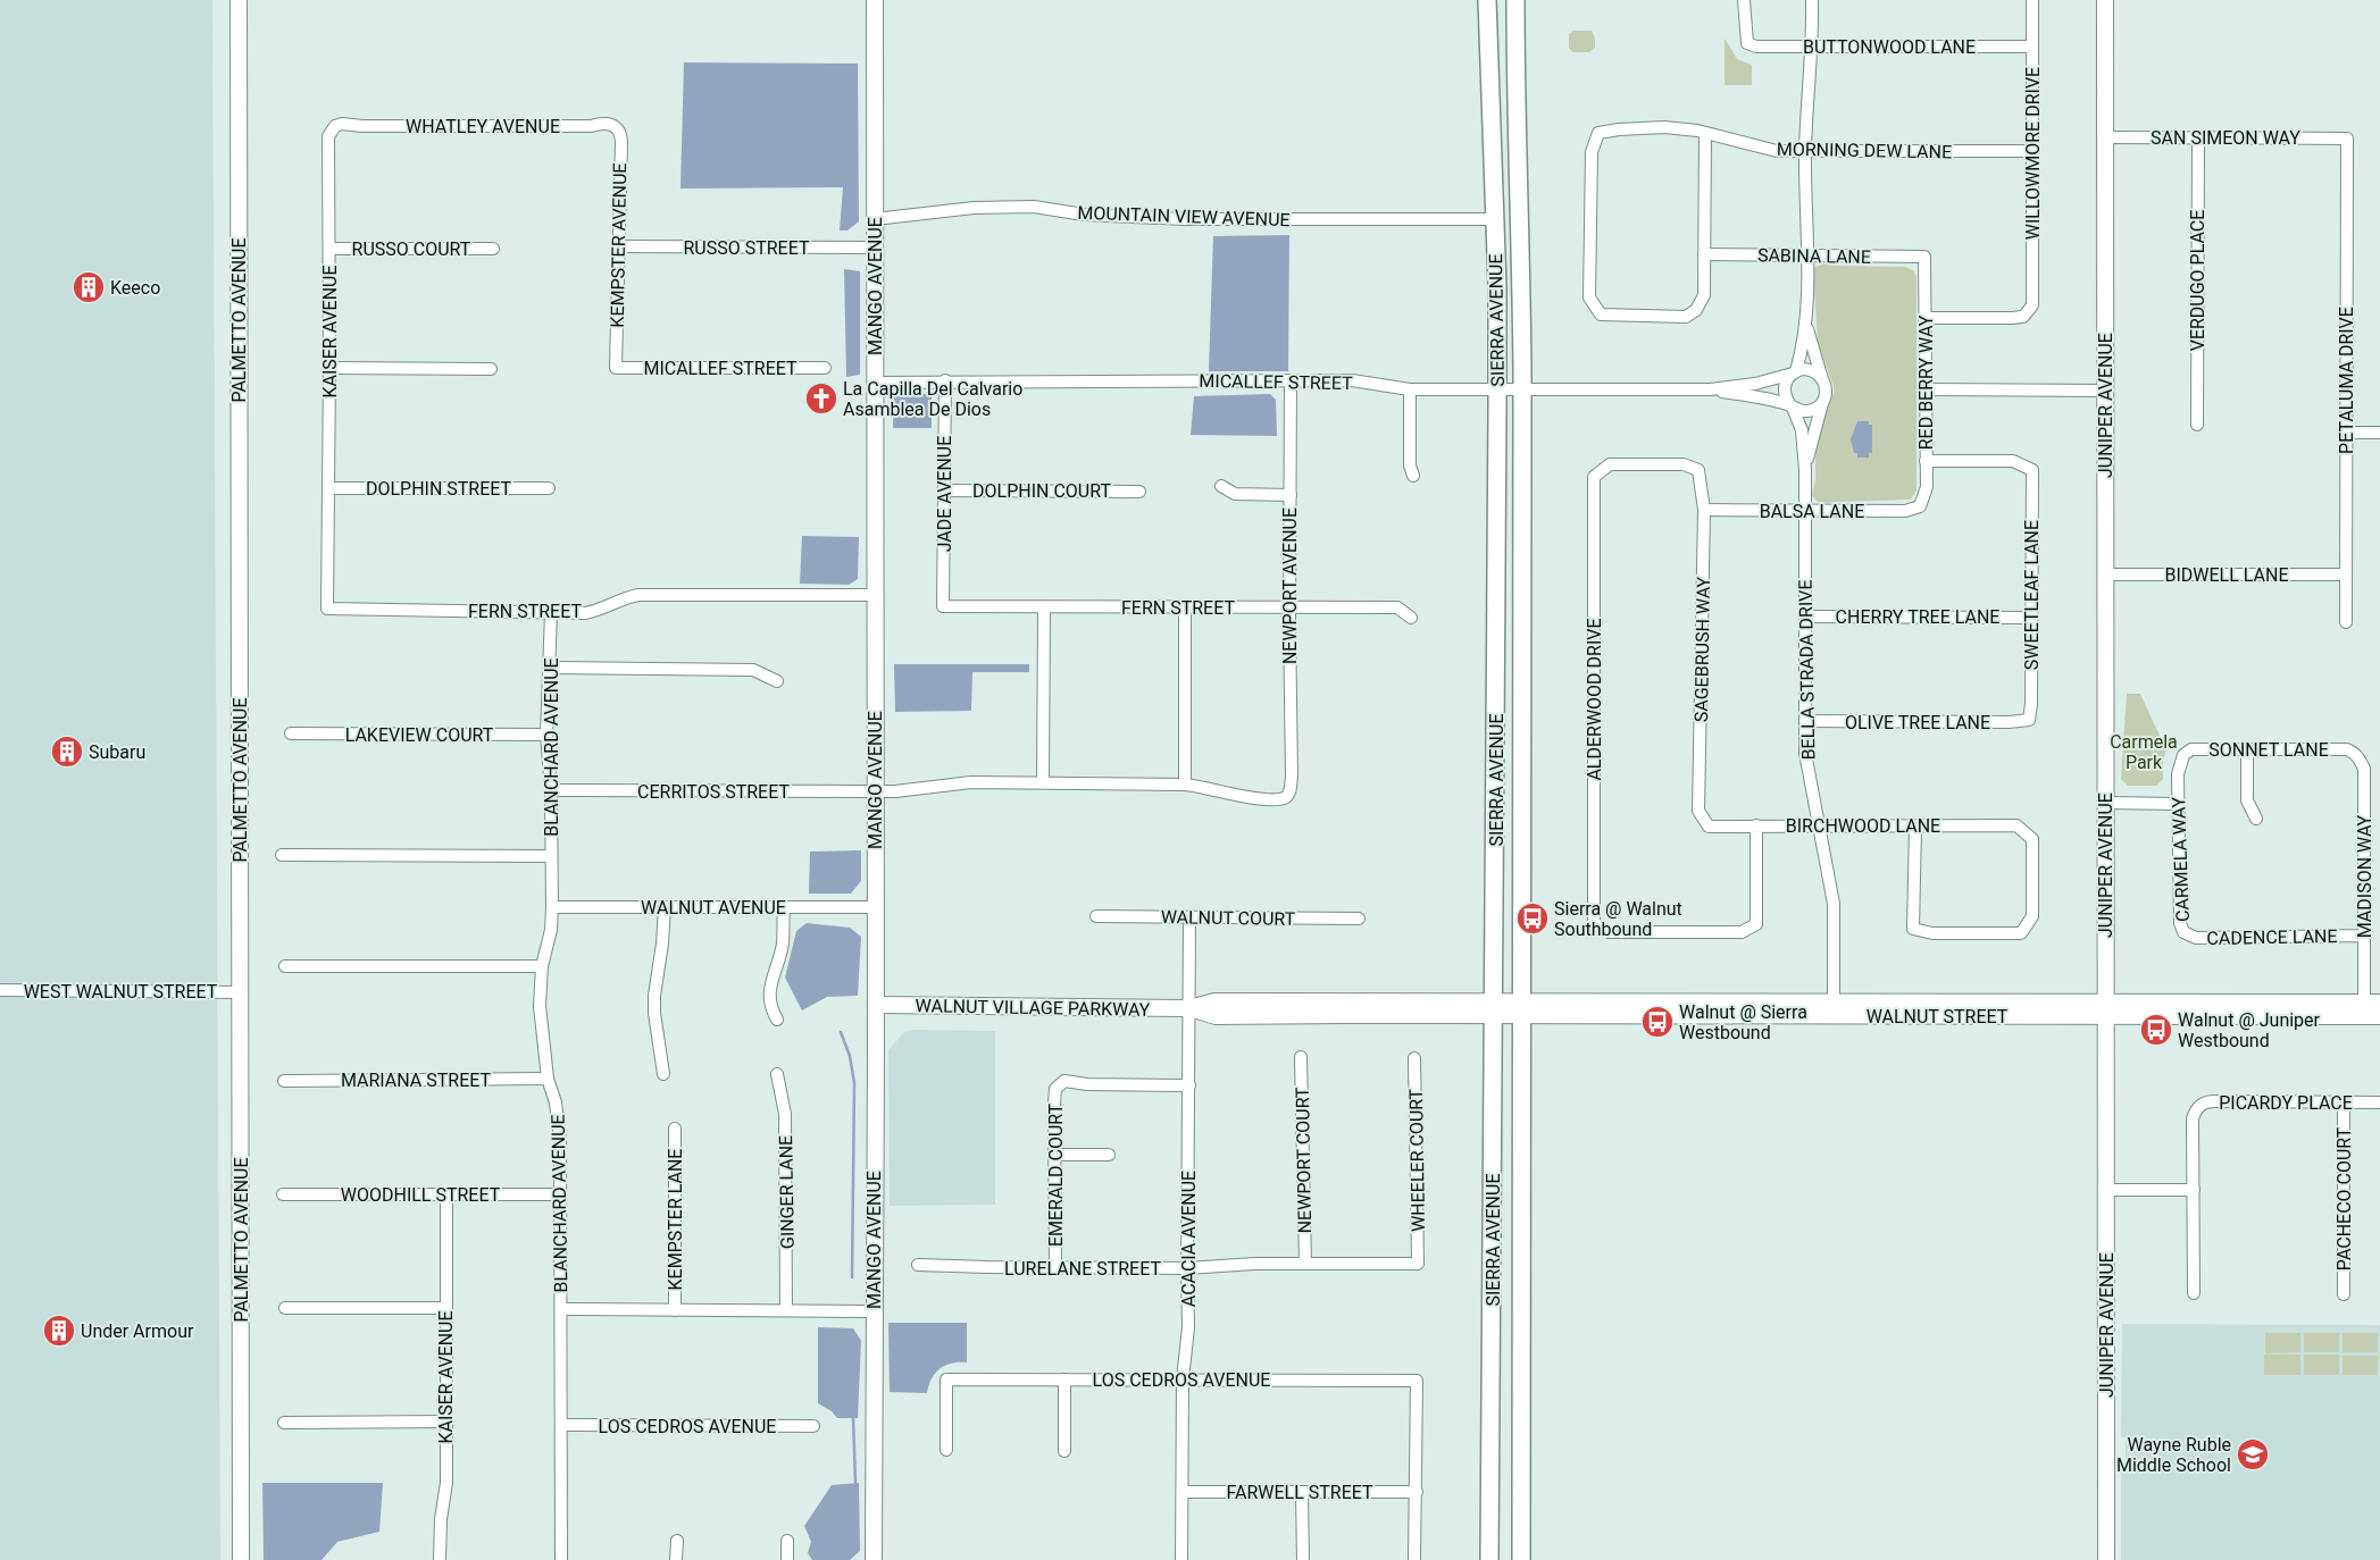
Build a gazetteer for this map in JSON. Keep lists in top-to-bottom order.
{
  "streets": {
    "main road": ["SIERRA AVENUE"],
    "street": [
      "BUTTONWOOD LANE",
      "WHATLEY AVENUE",
      "SAN SIMEON WAY",
      "MORNING DEW LANE",
      "WILLOWMORE DRIVE",
      "MOUNTAIN VIEW AVENUE",
      "KEMPSTER AVENUE",
      "RUSSO STREET",
      "RUSSO COURT",
      "SABINA LANE",
      "VERDUGO PLACE",
      "MANGO AVENUE",
      "PALMETTO AVENUE",
      "KAISER AVENUE",
      "MICALLEF STREET",
      "PETALUMA DRIVE",
      "RED BERRY WAY",
      "JUNIPER AVENUE",
      "DOLPHIN STREET",
      "DOLPHIN COURT",
      "JADE AVENUE",
      "BALSA LANE",
      "BIDWELL LANE",
      "NEWPORT AVENUE",
      "SWEETLEAF LANE",
      "FERN STREET",
      "CHERRY TREE LANE",
      "SAGEBRUSH WAY",
      "BELLA STRADA DRIVE",
      "ALDERWOOD DRIVE",
      "OLIVE TREE LANE",
      "LAKEVIEW COURT",
      "BLANCHARD AVENUE",
      "SONNET LANE",
      "CERRITOS STREET",
      "BIRCHWOOD LANE",
      "CARMELA WAY",
      "MADISON WAY",
      "WALNUT AVENUE",
      "WALNUT COURT",
      "CADENCE LANE",
      "WEST WALNUT STREET",
      "WALNUT VILLAGE PARKWAY",
      "WALNUT STREET",
      "MARIANA STREET",
      "PICARDY PLACE",
      "NEWPORT COURT",
      "WHEELER COURT",
      "EMERALD COURT",
      "GINGER LANE",
      "WOODHILL STREET",
      "PACHECO COURT",
      "KEMPSTER LANE",
      "ACACIA AVENUE",
      "LURELANE STREET",
      "LOS CEDROS AVENUE",
      "FARWELL STREET"
    ]
  },
  "crossings": [
    ["BUTTONWOOD LANE", "WILLOWMORE DRIVE"],
    ["WHATLEY AVENUE", "KEMPSTER AVENUE"],
    ["WHATLEY AVENUE", "KAISER AVENUE"],
    ["SAN SIMEON WAY", "VERDUGO PLACE"],
    ["SAN SIMEON WAY", "PETALUMA DRIVE"],
    ["SAN SIMEON WAY", "JUNIPER AVENUE"],
    ["MORNING DEW LANE", "WILLOWMORE DRIVE"],
    ["MORNING DEW LANE", "SABINA LANE"],
    ["WILLOWMORE DRIVE", "RED BERRY WAY"],
    ["MOUNTAIN VIEW AVENUE", "MANGO AVENUE"],
    ["MOUNTAIN VIEW AVENUE", "SIERRA AVENUE"],
    ["KEMPSTER AVENUE", "RUSSO STREET"],
    ["KEMPSTER AVENUE", "MICALLEF STREET"],
    ["RUSSO STREET", "MANGO AVENUE"],
    ["RUSSO COURT", "KAISER AVENUE"],
    ["SABINA LANE", "RED BERRY WAY"],
    ["MANGO AVENUE", "MICALLEF STREET"],
    ["MANGO AVENUE", "FERN STREET"],
    ["MANGO AVENUE", "CERRITOS STREET"],
    ["MANGO AVENUE", "WALNUT AVENUE"],
    ["MANGO AVENUE", "WALNUT VILLAGE PARKWAY"],
    ["PALMETTO AVENUE", "WEST WALNUT STREET"],
    ["SIERRA AVENUE", "MICALLEF STREET"],
    ["SIERRA AVENUE", "WALNUT VILLAGE PARKWAY"],
    ["SIERRA AVENUE", "WALNUT STREET"],
    ["KAISER AVENUE", "DOLPHIN STREET"],
    ["KAISER AVENUE", "FERN STREET"],
    ["KAISER AVENUE", "WOODHILL STREET"],
    ["MICALLEF STREET", "JADE AVENUE"],
    ["MICALLEF STREET", "NEWPORT AVENUE"],
    ["MICALLEF STREET", "BELLA STRADA DRIVE"],
    ["PETALUMA DRIVE", "BIDWELL LANE"],
    ["RED BERRY WAY", "BALSA LANE"],
    ["RED BERRY WAY", "SWEETLEAF LANE"],
    ["JUNIPER AVENUE", "BIDWELL LANE"],
    ["JUNIPER AVENUE", "WALNUT STREET"],
    ["DOLPHIN COURT", "JADE AVENUE"],
    ["JADE AVENUE", "FERN STREET"],
    ["BALSA LANE", "SAGEBRUSH WAY"],
    ["BALSA LANE", "BELLA STRADA DRIVE"],
    ["NEWPORT AVENUE", "FERN STREET"],
    ["NEWPORT AVENUE", "CERRITOS STREET"],
    ["SWEETLEAF LANE", "CHERRY TREE LANE"],
    ["SWEETLEAF LANE", "OLIVE TREE LANE"],
    ["FERN STREET", "BLANCHARD AVENUE"],
    ["CHERRY TREE LANE", "BELLA STRADA DRIVE"],
    ["SAGEBRUSH WAY", "ALDERWOOD DRIVE"],
    ["SAGEBRUSH WAY", "BIRCHWOOD LANE"],
    ["BELLA STRADA DRIVE", "OLIVE TREE LANE"],
    ["BELLA STRADA DRIVE", "BIRCHWOOD LANE"],
    ["BELLA STRADA DRIVE", "WALNUT STREET"],
    ["ALDERWOOD DRIVE", "BIRCHWOOD LANE"],
    ["LAKEVIEW COURT", "BLANCHARD AVENUE"],
    ["BLANCHARD AVENUE", "CERRITOS STREET"],
    ["BLANCHARD AVENUE", "WALNUT AVENUE"],
    ["BLANCHARD AVENUE", "MARIANA STREET"],
    ["BLANCHARD AVENUE", "WOODHILL STREET"],
    ["BLANCHARD AVENUE", "LOS CEDROS AVENUE"],
    ["SONNET LANE", "CARMELA WAY"],
    ["SONNET LANE", "MADISON WAY"],
    ["CARMELA WAY", "CADENCE LANE"],
    ["MADISON WAY", "CADENCE LANE"],
    ["MADISON WAY", "WALNUT STREET"],
    ["WALNUT COURT", "ACACIA AVENUE"],
    ["WALNUT VILLAGE PARKWAY", "WALNUT STREET"],
    ["WALNUT VILLAGE PARKWAY", "ACACIA AVENUE"],
    ["PICARDY PLACE", "PACHECO COURT"],
    ["NEWPORT COURT", "LURELANE STREET"],
    ["WHEELER COURT", "LURELANE STREET"],
    ["EMERALD COURT", "ACACIA AVENUE"],
    ["EMERALD COURT", "LURELANE STREET"],
    ["ACACIA AVENUE", "LURELANE STREET"],
    ["ACACIA AVENUE", "LOS CEDROS AVENUE"],
    ["ACACIA AVENUE", "FARWELL STREET"],
    ["LOS CEDROS AVENUE", "FARWELL STREET"]
  ],
  "parks": ["Carmela Park"],
  "places": {
    "building": ["Keeco", "Subaru", "Under Armour"],
    "church": ["La Capilla Del Calvario Asamblea De Dios"],
    "bus stop": ["Sierra @ Walnut Southbound", "Walnut @ Sierra Westbound", "Walnut @ Juniper Westbound"],
    "school or university": ["Wayne Ruble Middle School"]
  }
}
